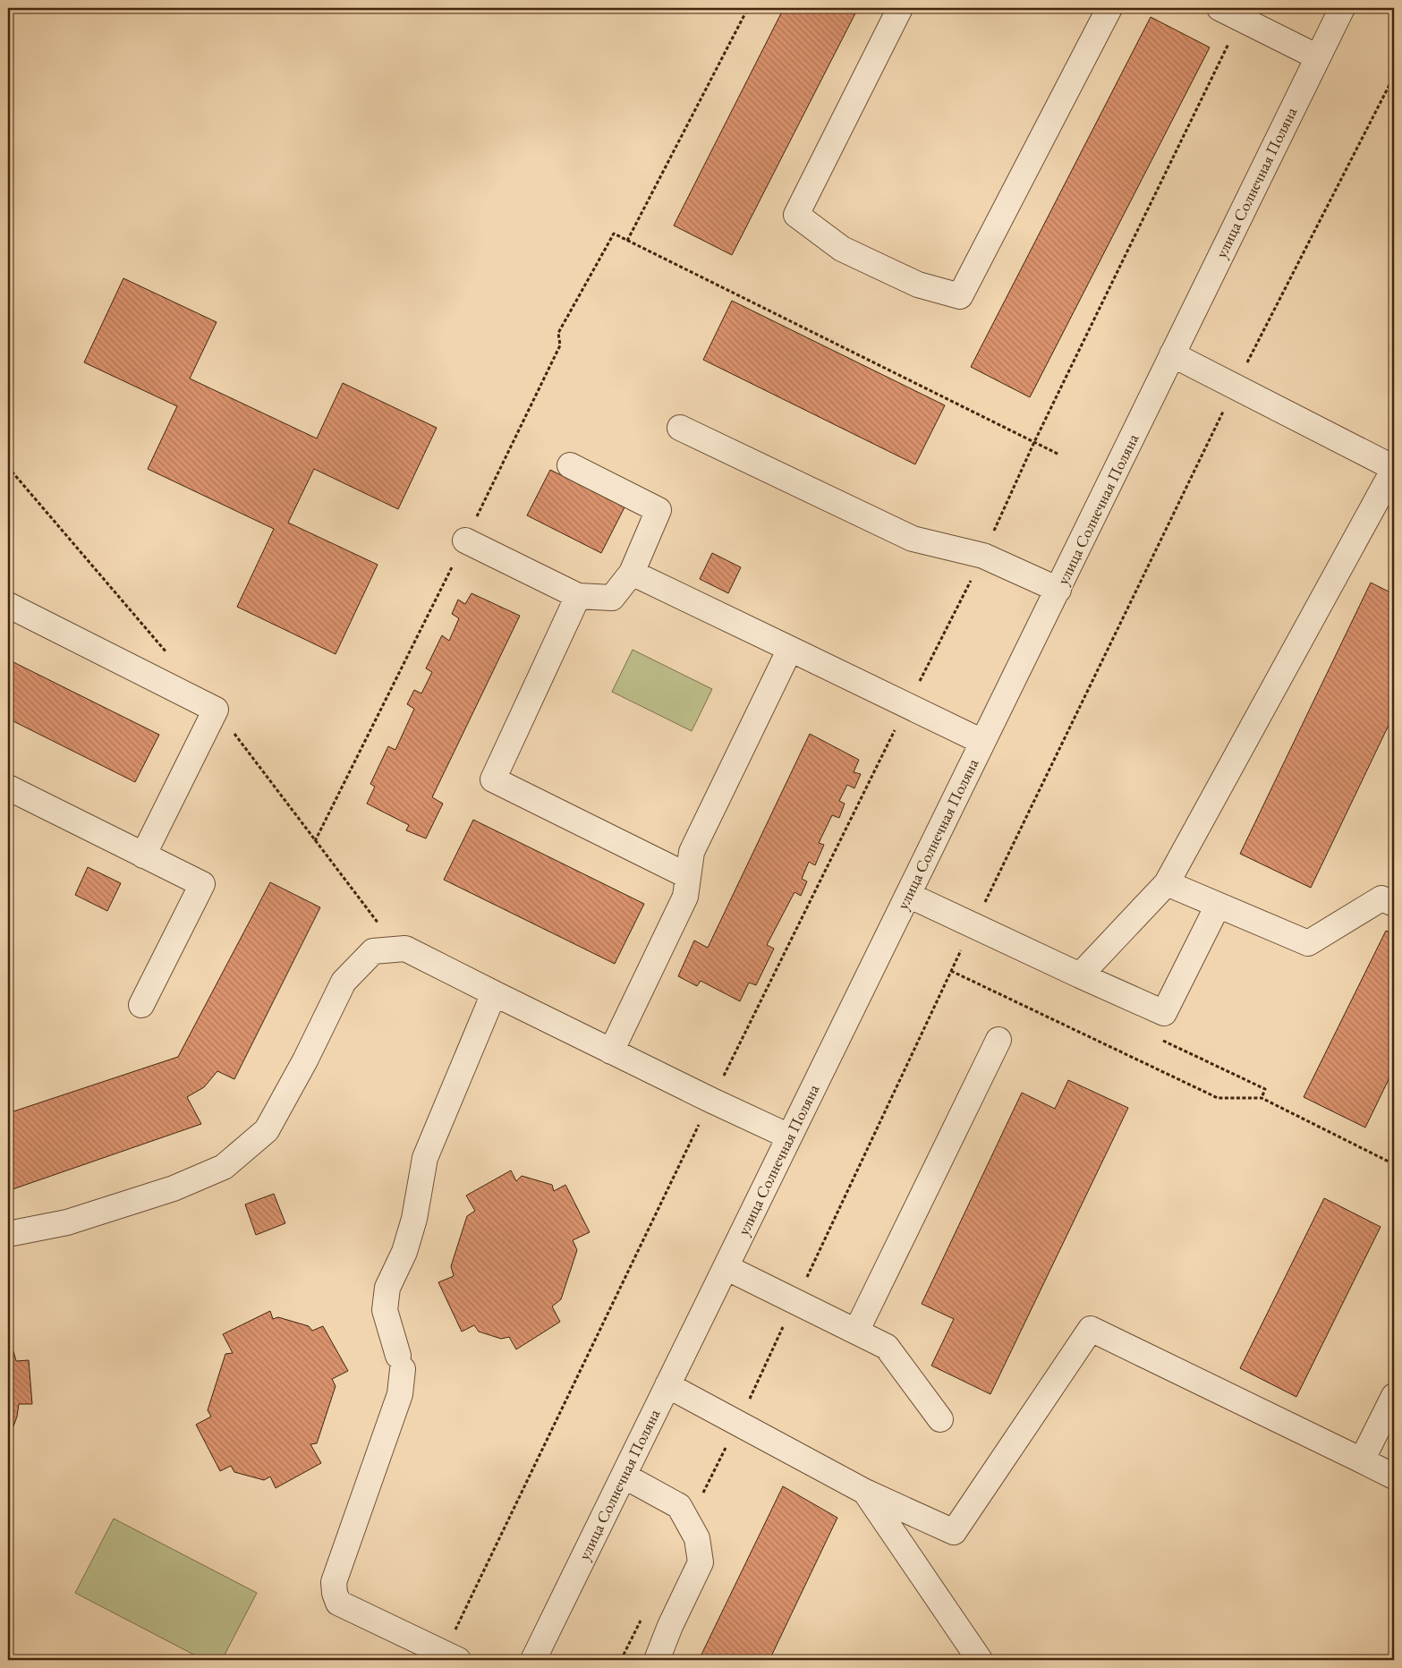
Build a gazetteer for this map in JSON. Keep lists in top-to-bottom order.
{
  "streets": {
    "street": ["улица Солнечная Поляна"]
  }
}
